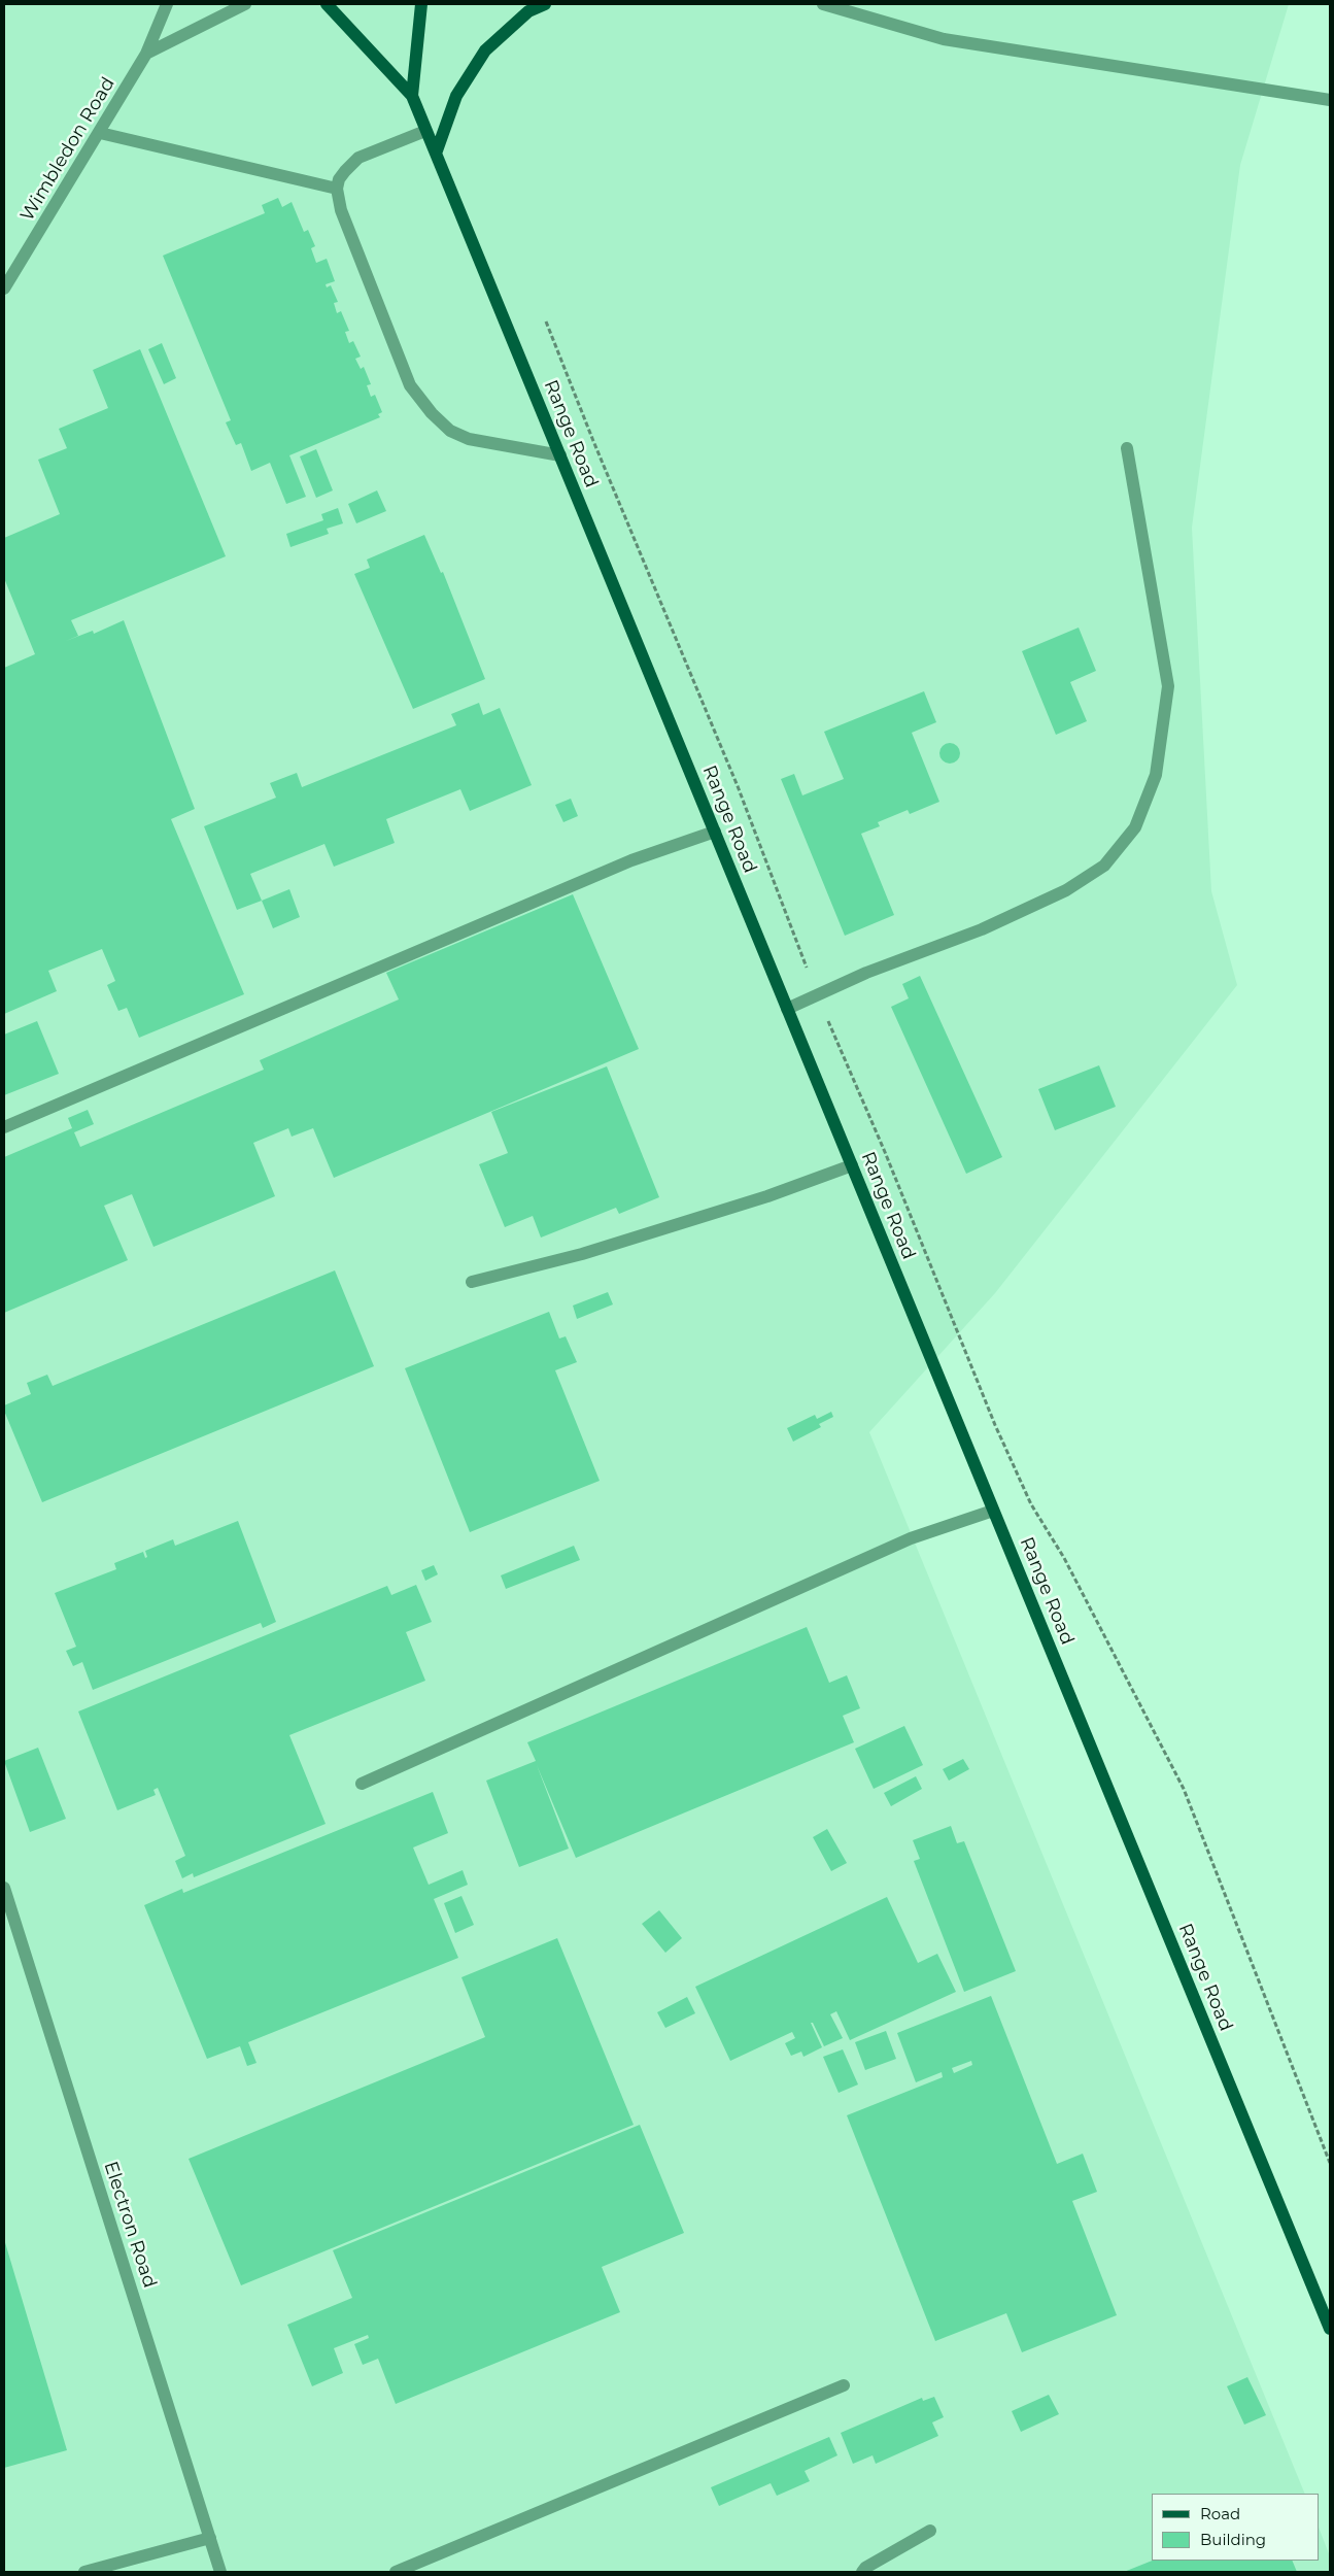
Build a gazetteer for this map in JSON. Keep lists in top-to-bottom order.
{
  "streets": {
    "main road": ["Range Road"],
    "street": ["Wimbledon Road", "Electron Road"]
  },
  "legend": ["Road", "Building"]
}
